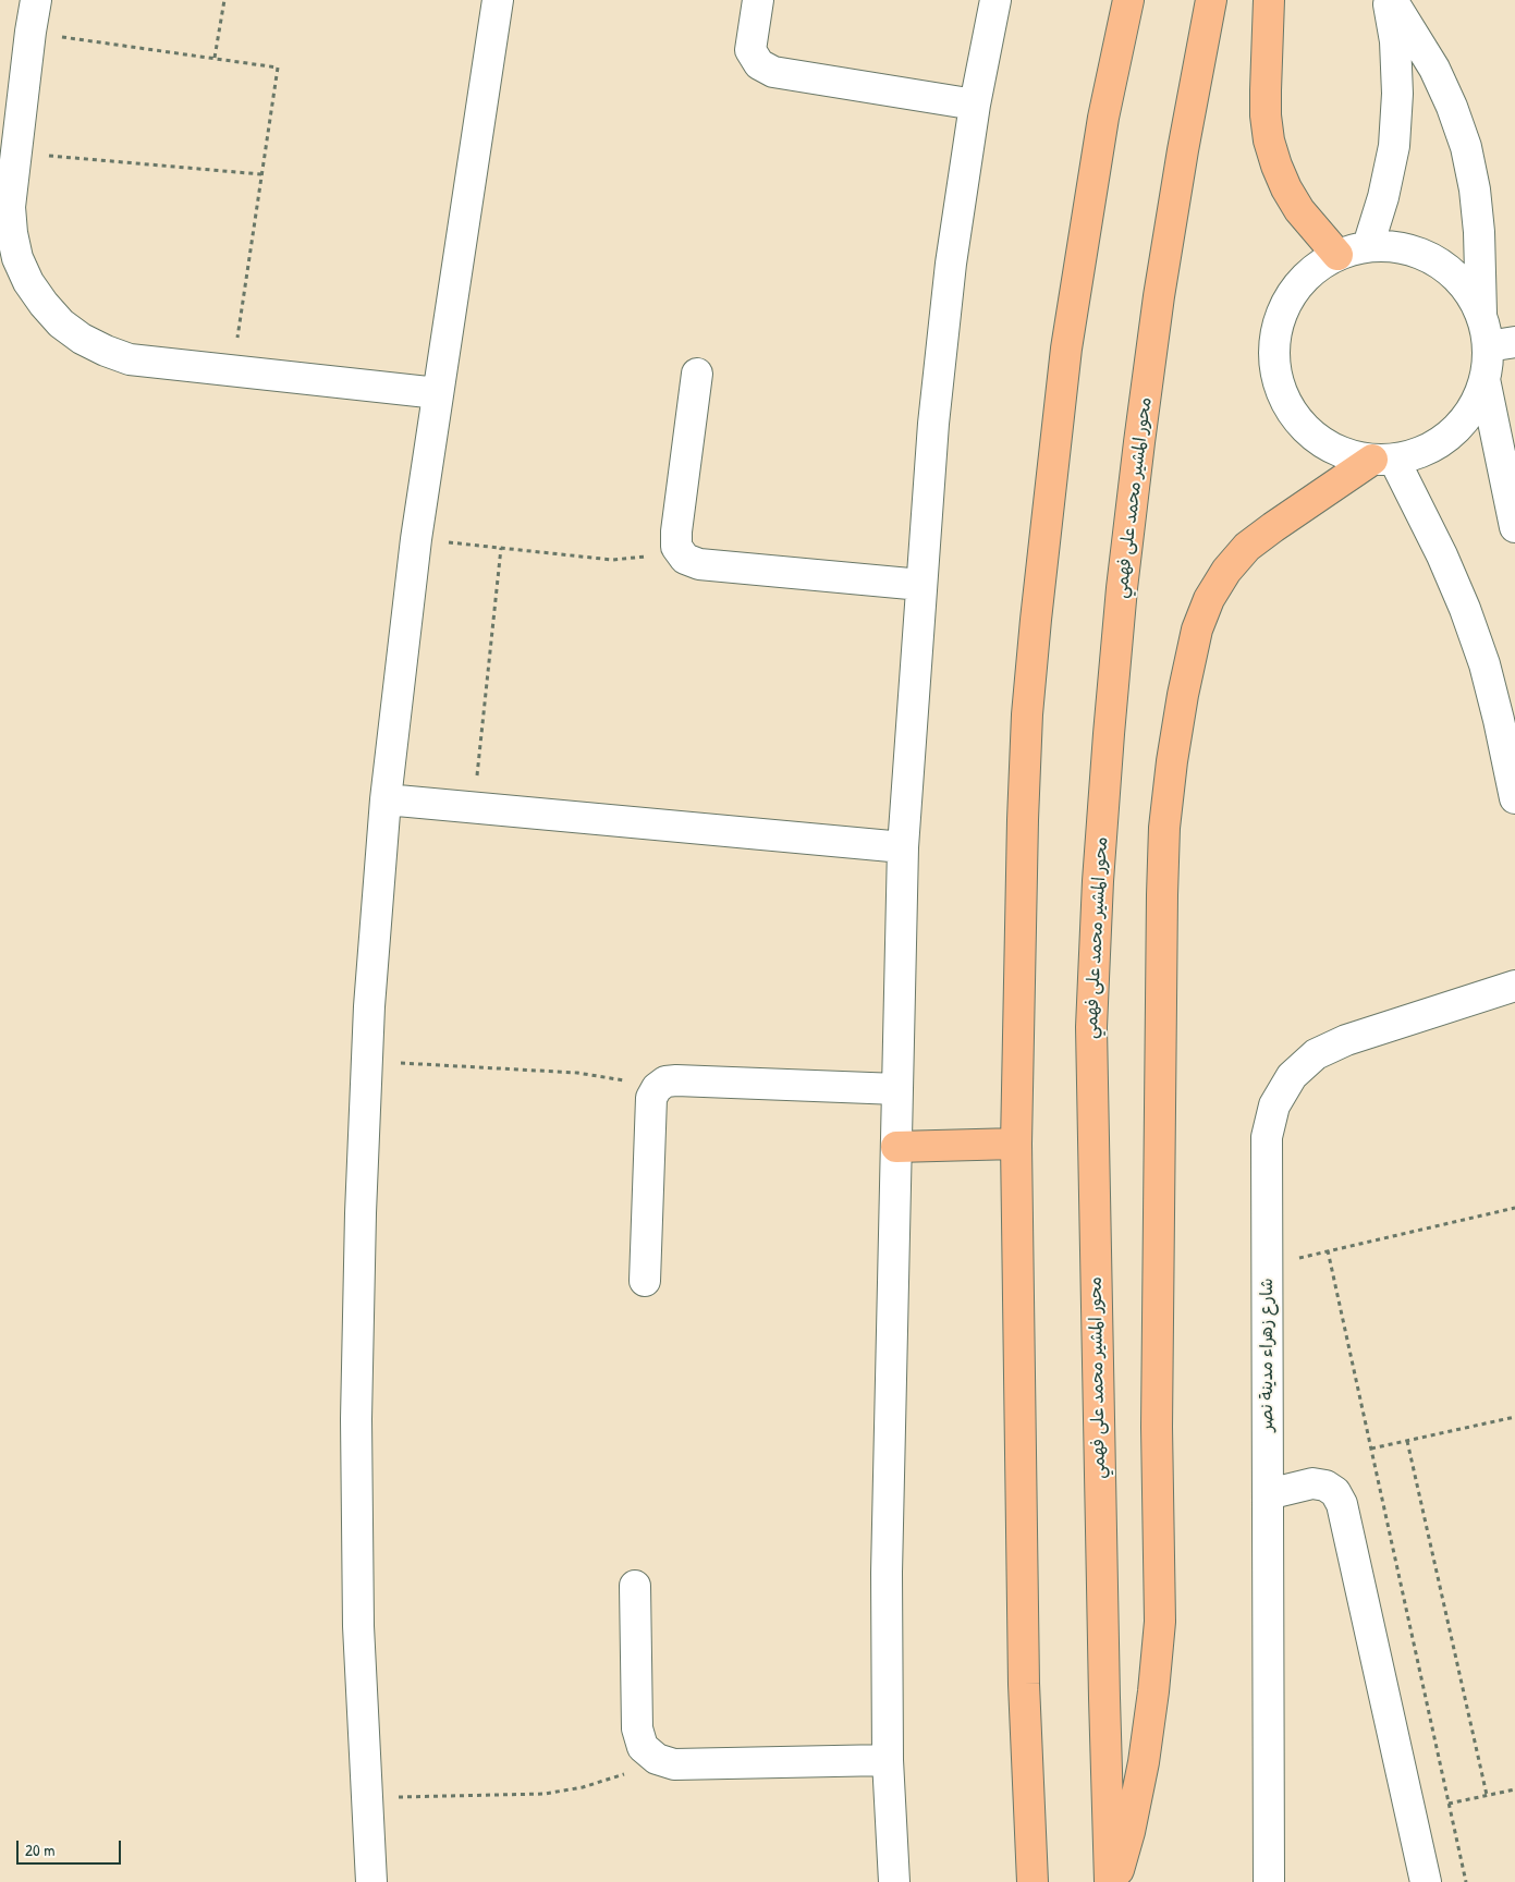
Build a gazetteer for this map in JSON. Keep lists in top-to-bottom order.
{
  "streets": {
    "main road": ["محور المشير محمد على فهمي"],
    "street": ["شارع زهراء مدينة نصر"]
  },
  "scale_bar": "20 m"
}
